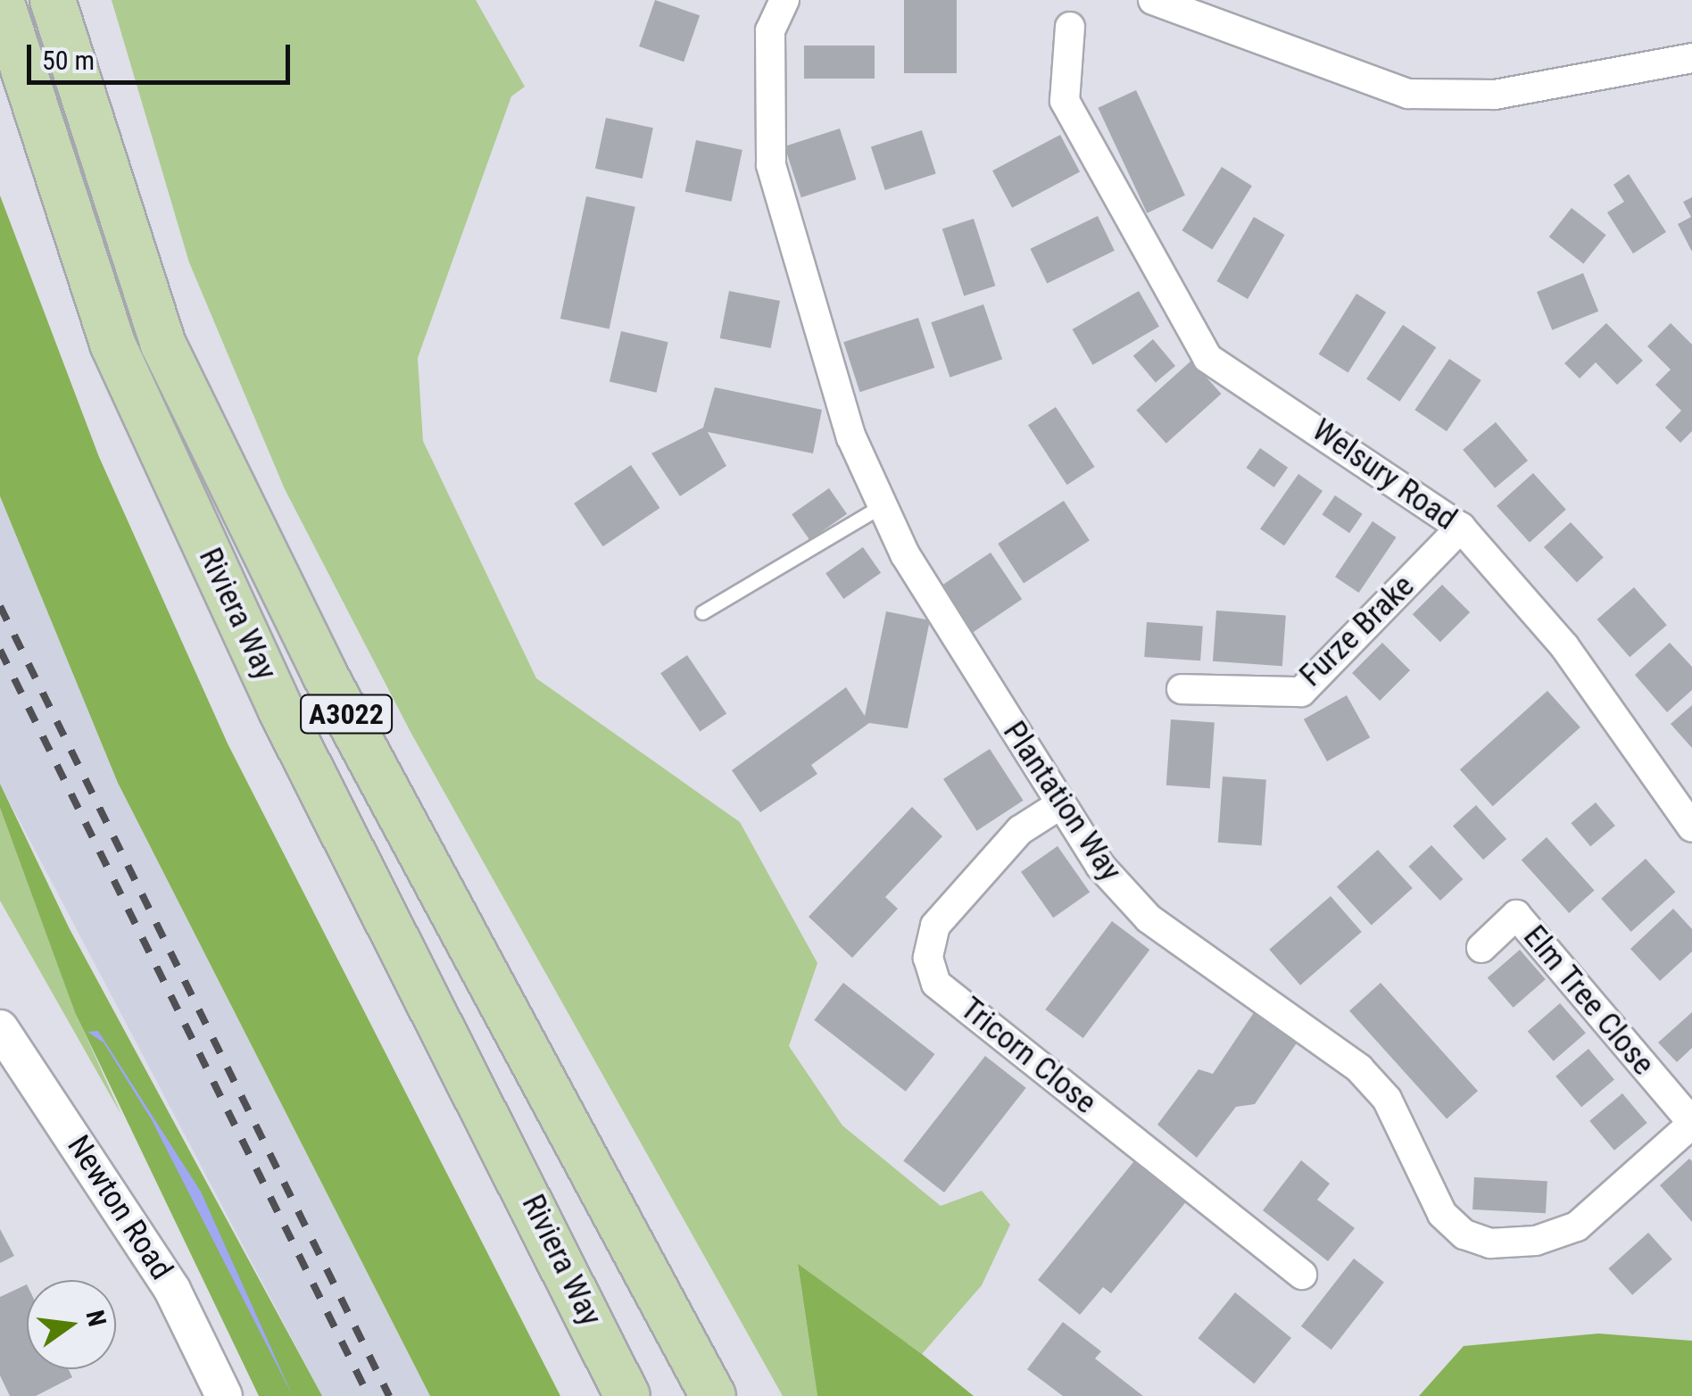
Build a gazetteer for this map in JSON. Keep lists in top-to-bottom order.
{
  "streets": {
    "main road": ["Riviera Way", "A3022"],
    "street": [
      "Welsury Road",
      "Furze Brake",
      "Plantation Way",
      "Elm Tree Close",
      "Tricorn Close",
      "Newton Road"
    ]
  },
  "crossings": [
    ["Welsury Road", "Furze Brake"],
    ["Plantation Way", "Elm Tree Close"],
    ["Plantation Way", "Tricorn Close"]
  ],
  "scale_bar": "50 m",
  "north": "right"
}
